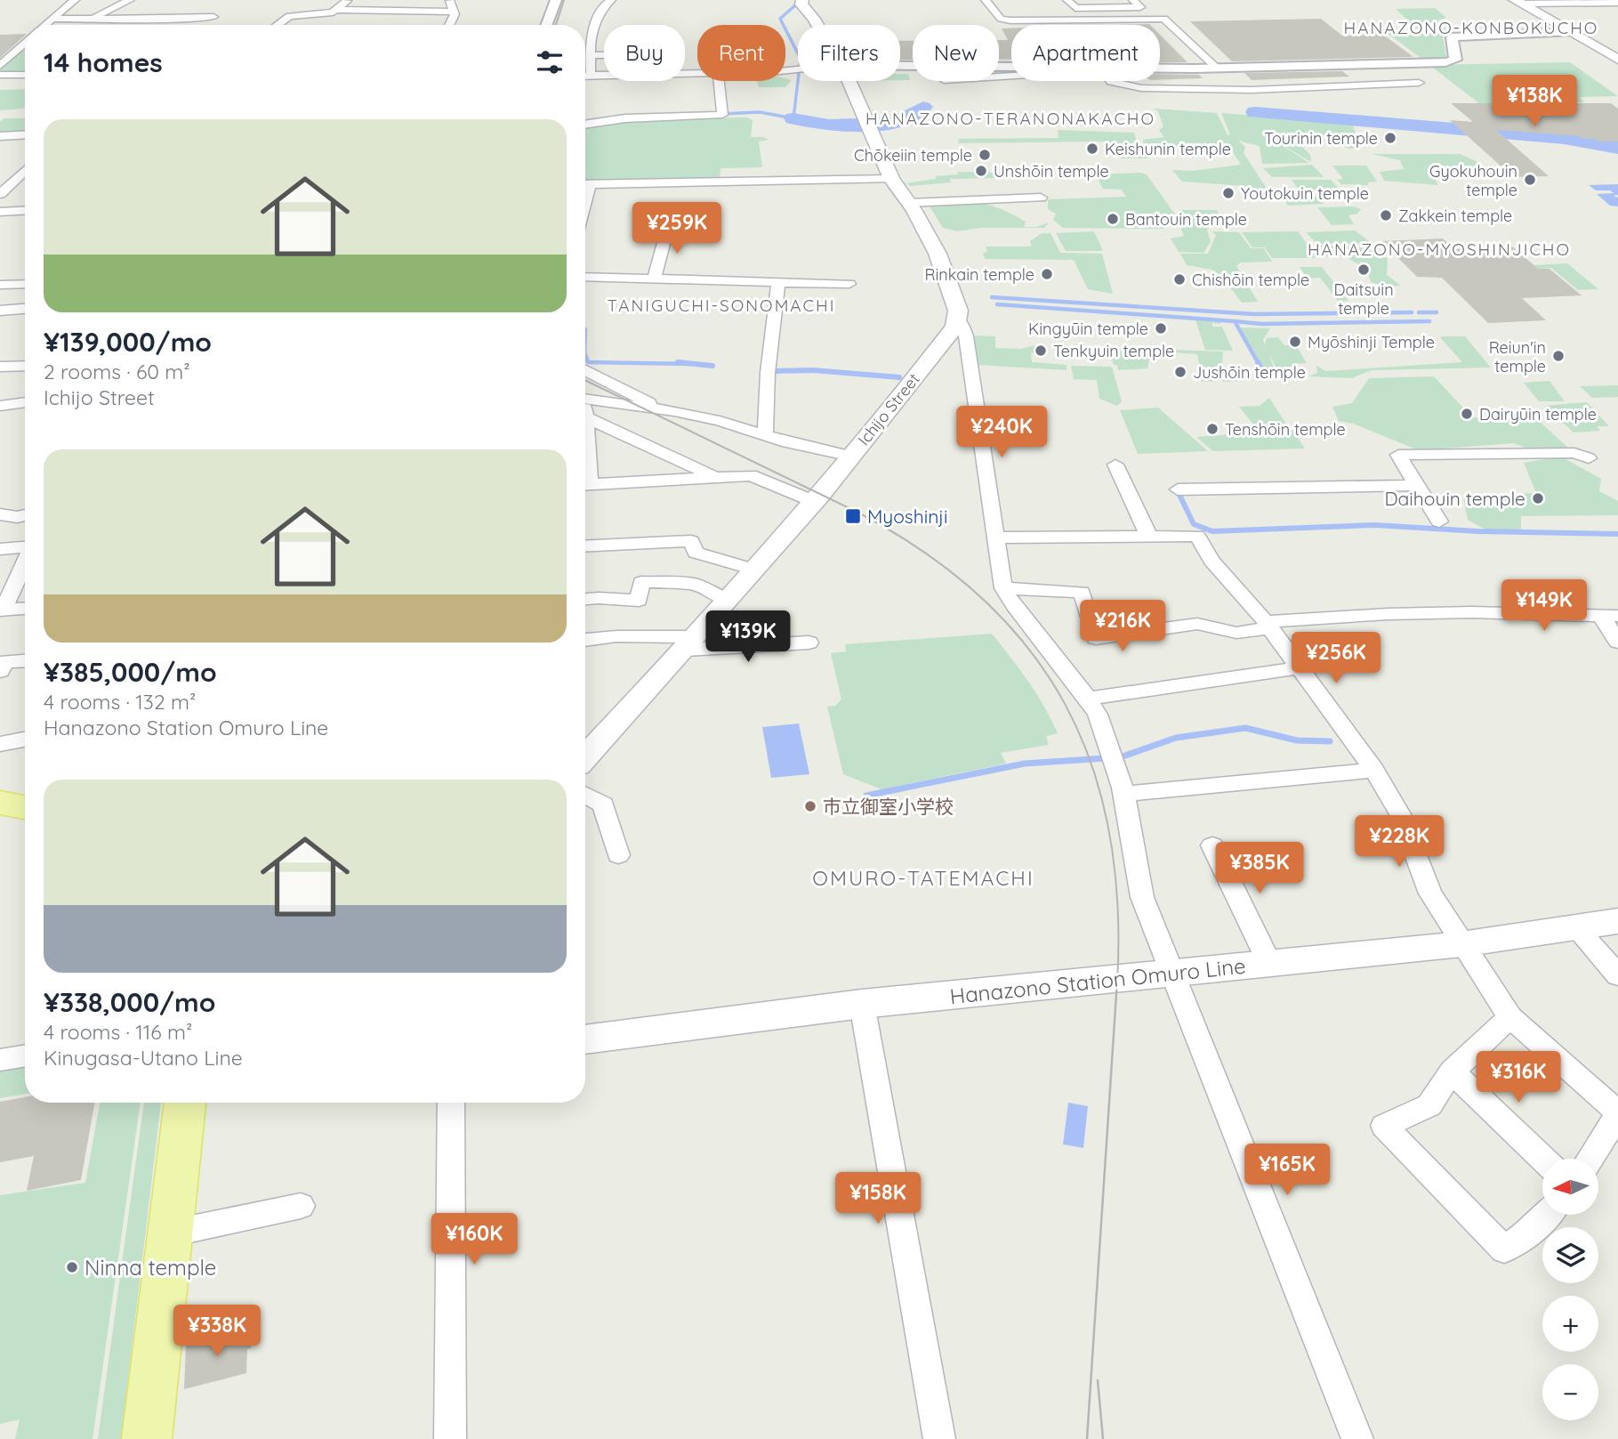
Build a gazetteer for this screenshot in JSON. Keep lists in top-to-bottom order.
{
  "streets": {
    "main road": ["Ichijo Street", "Hanazono Station Omuro Line"]
  },
  "districts": [
    "HANAZONO-KONBOKUCHO",
    "HANAZONO-TERANONAKACHO",
    "HANAZONO-MYOSHINJICHO",
    "TANIGUCHI-SONOMACHI",
    "OMURO-TATEMACHI"
  ],
  "places": {
    "other": [
      "Tourinin temple",
      "Keishunin temple",
      "Chōkeiin temple",
      "Unshōin temple",
      "Gyokuhouin temple",
      "Youtokuin temple",
      "Zakkein temple",
      "Bantouin temple",
      "Daitsuin temple",
      "Rinkain temple",
      "Chishōin temple",
      "Kingyūin temple",
      "Myōshinji Temple",
      "Tenkyuin temple",
      "Reiun'in temple",
      "Jushōin temple",
      "Dairyūin temple",
      "Tenshōin temple",
      "Daihouin temple",
      "市立御室小学校",
      "Ninna temple"
    ],
    "transit": ["Myoshinji"]
  },
  "north": "left",
  "page": {
    "chip": [
      "Buy",
      "Rent",
      "Filters",
      "New",
      "Apartment"
    ],
    "heading": "14 homes",
    "price": [
      "¥138K",
      "¥259K",
      "¥240K",
      "¥149K",
      "¥216K",
      "¥139K",
      "¥256K",
      "¥228K",
      "¥385K",
      "¥316K",
      "¥165K",
      "¥158K",
      "¥160K",
      "¥338K"
    ],
    "list": [
      {
        "name": "¥139,000/mo",
        "note": "2 rooms · 60 m² · Ichijo Street"
      },
      {
        "name": "¥385,000/mo",
        "note": "4 rooms · 132 m² · Hanazono Station Omuro Line"
      },
      {
        "name": "¥338,000/mo",
        "note": "4 rooms · 116 m² · Kinugasa-Utano Line"
      }
    ],
    "map_buttons": ["+", "−"]
  }
}
